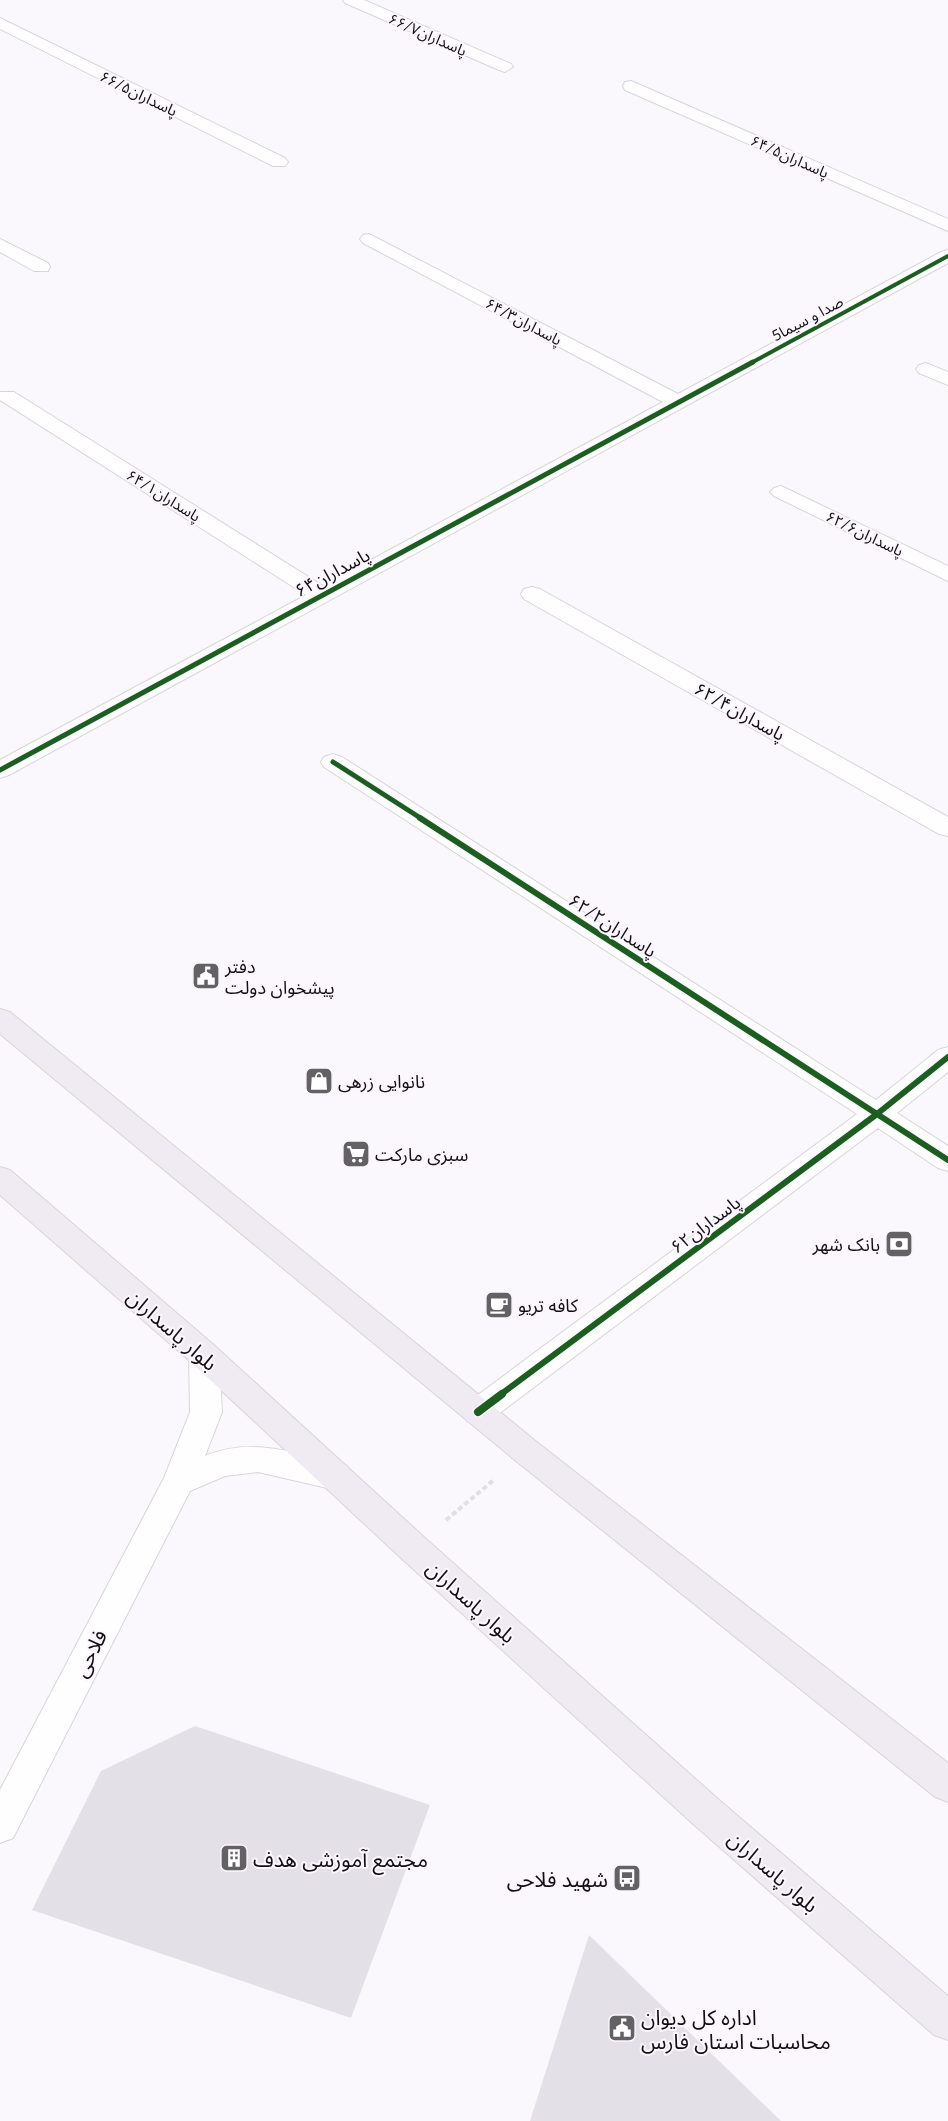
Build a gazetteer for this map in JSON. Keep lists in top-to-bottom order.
{
  "streets": {
    "main road": ["بلوار پاسداران"],
    "street": [
      "پاسداران۶۶/۷",
      "پاسداران۶۶/۵",
      "پاسداران۶۴/۵",
      "5صدا و سیما",
      "پاسداران۶۴/۳",
      "پاسداران۶۴/۱",
      "پاسداران۶۲/۶",
      "پاسداران۶۴",
      "پاسداران۶۲/۴",
      "پاسداران۶۲/۲",
      "پاسداران۶۲",
      "فلاحی"
    ]
  },
  "crossings": [
    ["5صدا و سیما", "پاسداران۶۴/۳"],
    ["5صدا و سیما", "پاسداران۶۴"],
    ["پاسداران۶۴/۳", "پاسداران۶۴"],
    ["پاسداران۶۴/۱", "پاسداران۶۴"],
    ["پاسداران۶۲/۲", "پاسداران۶۲"],
    ["بلوار پاسداران", "فلاحی"]
  ],
  "places": {
    "public building": ["دفتر پیشخوان دولت", "اداره کل دیوان محاسبات استان فارس"],
    "shop": ["نانوایی زرهی"],
    "supermarket": ["سبزی مارکت"],
    "bank": ["بانک شهر"],
    "cafe": ["کافه تریو"],
    "building": ["مجتمع آموزشی هدف"],
    "bus stop": ["شهید فلاحی"]
  }
}
